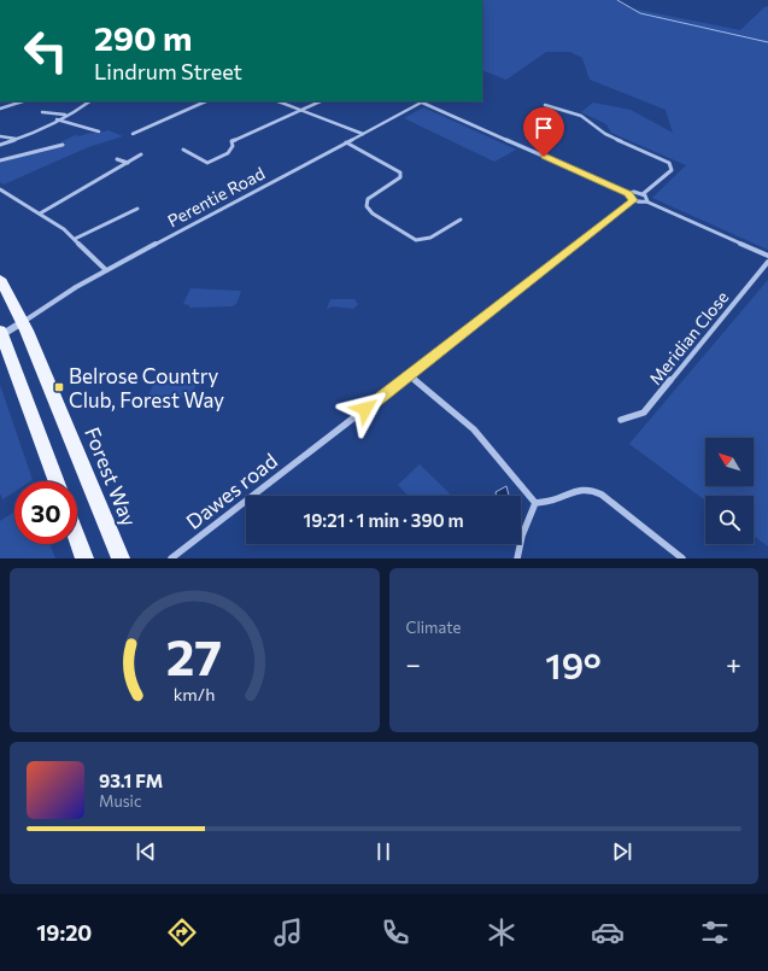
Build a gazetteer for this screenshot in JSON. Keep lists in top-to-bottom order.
{
  "streets": {
    "main road": ["Forest Way"],
    "street": ["Perentie Road", "Meridian Close", "Dawes road"]
  },
  "crossings": [
    ["Perentie Road", "Forest Way"]
  ],
  "places": {
    "transit": ["Belrose Country Club, Forest Way"]
  },
  "north": "top left",
  "page": {
    "turn": ["290 m", "Lindrum Street"],
    "limit": "30",
    "trip": "19:21 · 1 min · 390 m",
    "tile": "Climate",
    "heat": ["−", "19°", "+"],
    "song": ["93.1 FM", "Music"],
    "tabs": "19:20",
    "gauge": ["27", "km/h"]
  }
}
